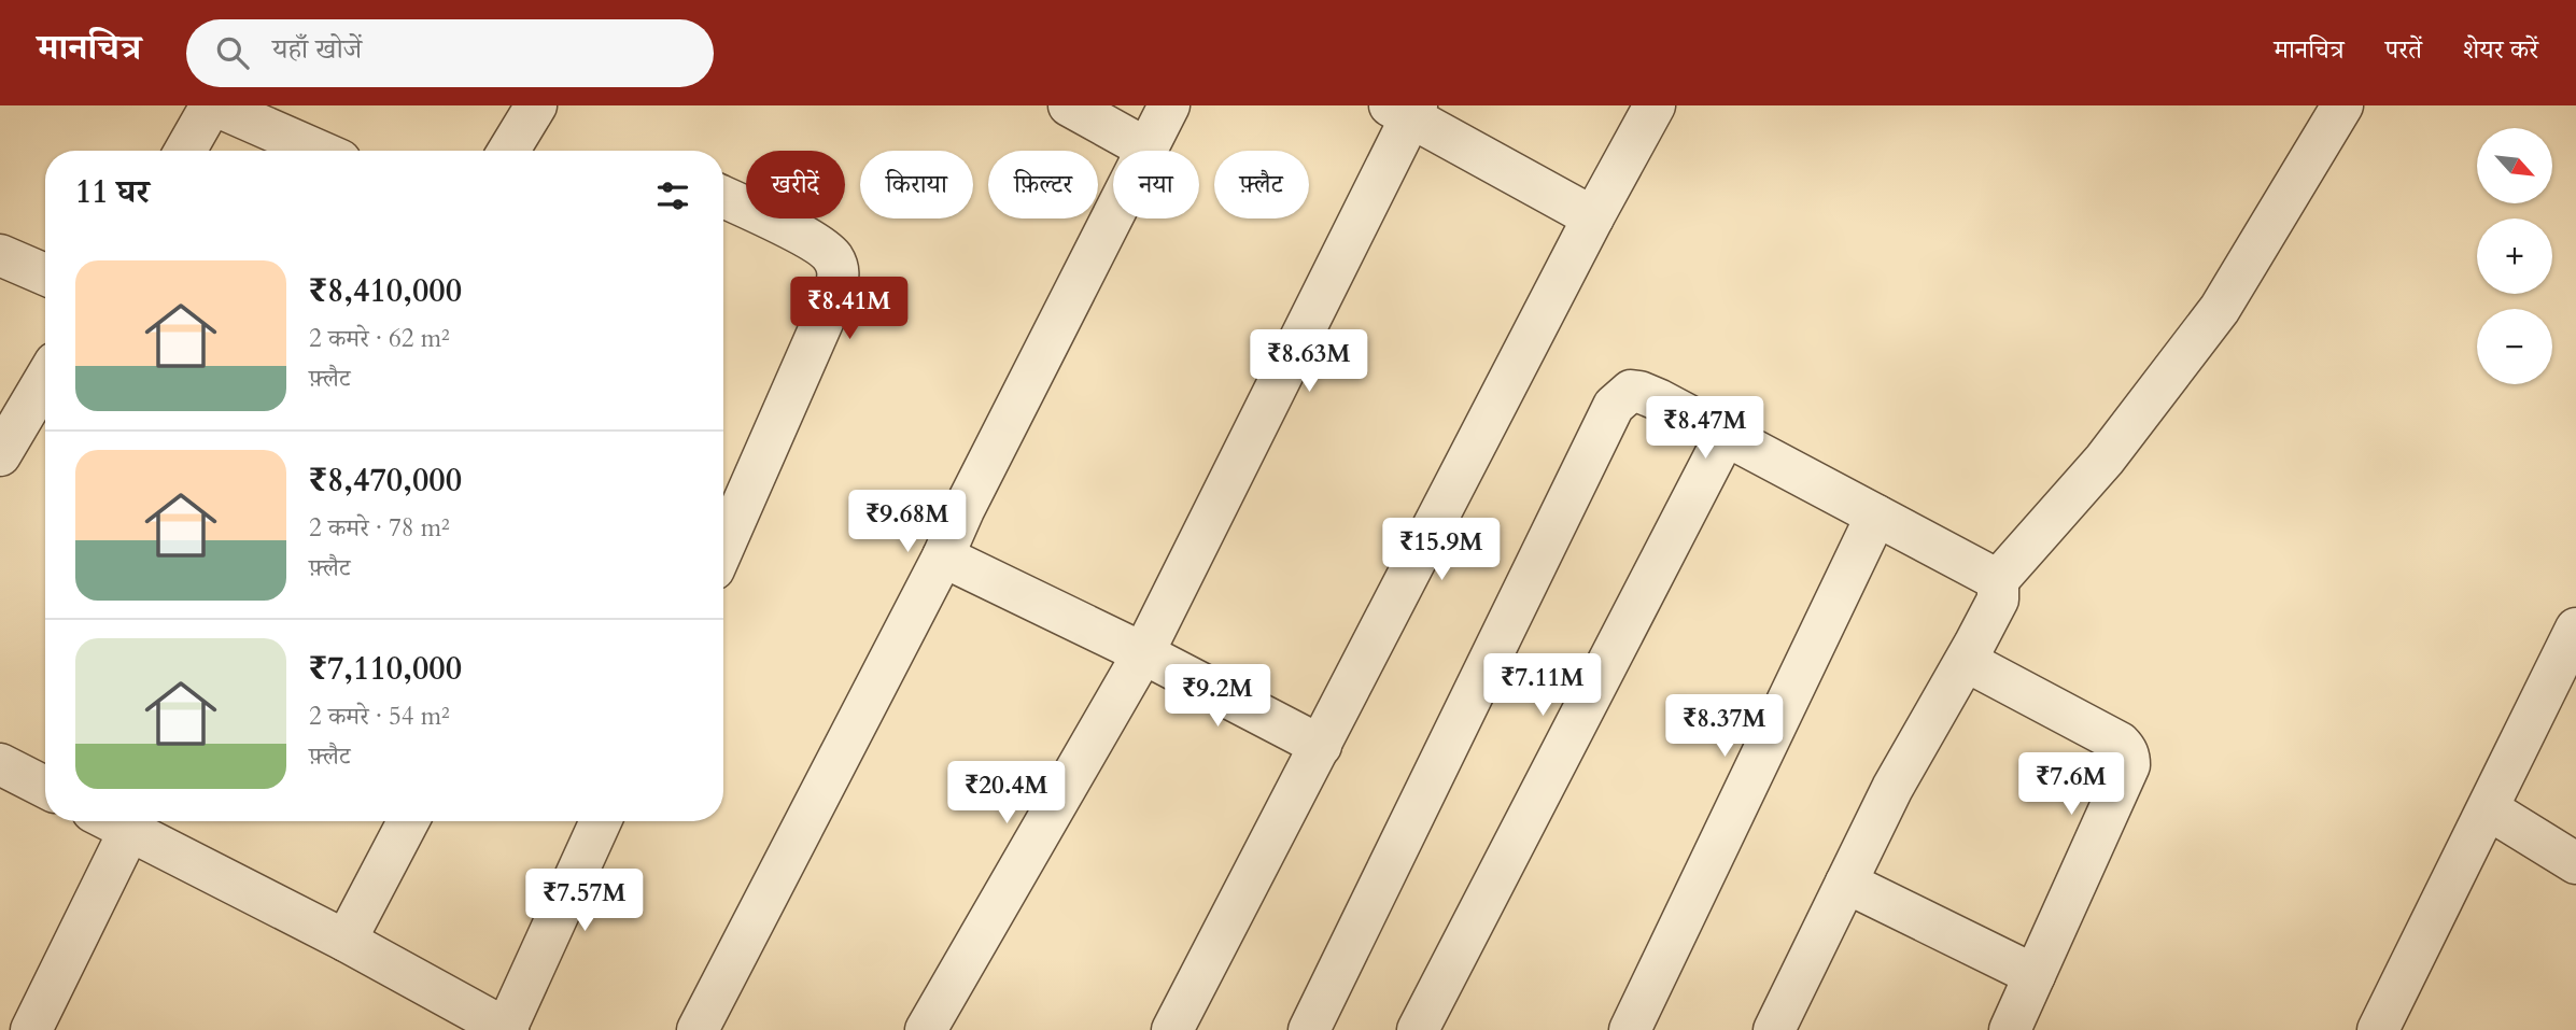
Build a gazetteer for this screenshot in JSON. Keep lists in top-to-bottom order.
{
  "north": "bottom right",
  "page": {
    "header": "मानचित्र",
    "search": "यहाँ खोजें",
    "nav": ["मानचित्र", "परतें", "शेयर करें"],
    "map_buttons": ["+", "−"],
    "chip": [
      "खरीदें",
      "किराया",
      "फ़िल्टर",
      "नया",
      "फ़्लैट"
    ],
    "heading": "11 घर",
    "list": [
      {
        "name": "₹8,410,000",
        "note": "2 कमरे · 62 m² · फ़्लैट"
      },
      {
        "name": "₹8,470,000",
        "note": "2 कमरे · 78 m² · फ़्लैट"
      },
      {
        "name": "₹7,110,000",
        "note": "2 कमरे · 54 m² · फ़्लैट"
      }
    ],
    "price": [
      "₹8.41M",
      "₹8.63M",
      "₹8.47M",
      "₹9.68M",
      "₹15.9M",
      "₹7.11M",
      "₹9.2M",
      "₹8.37M",
      "₹7.6M",
      "₹20.4M",
      "₹7.57M"
    ]
  }
}
